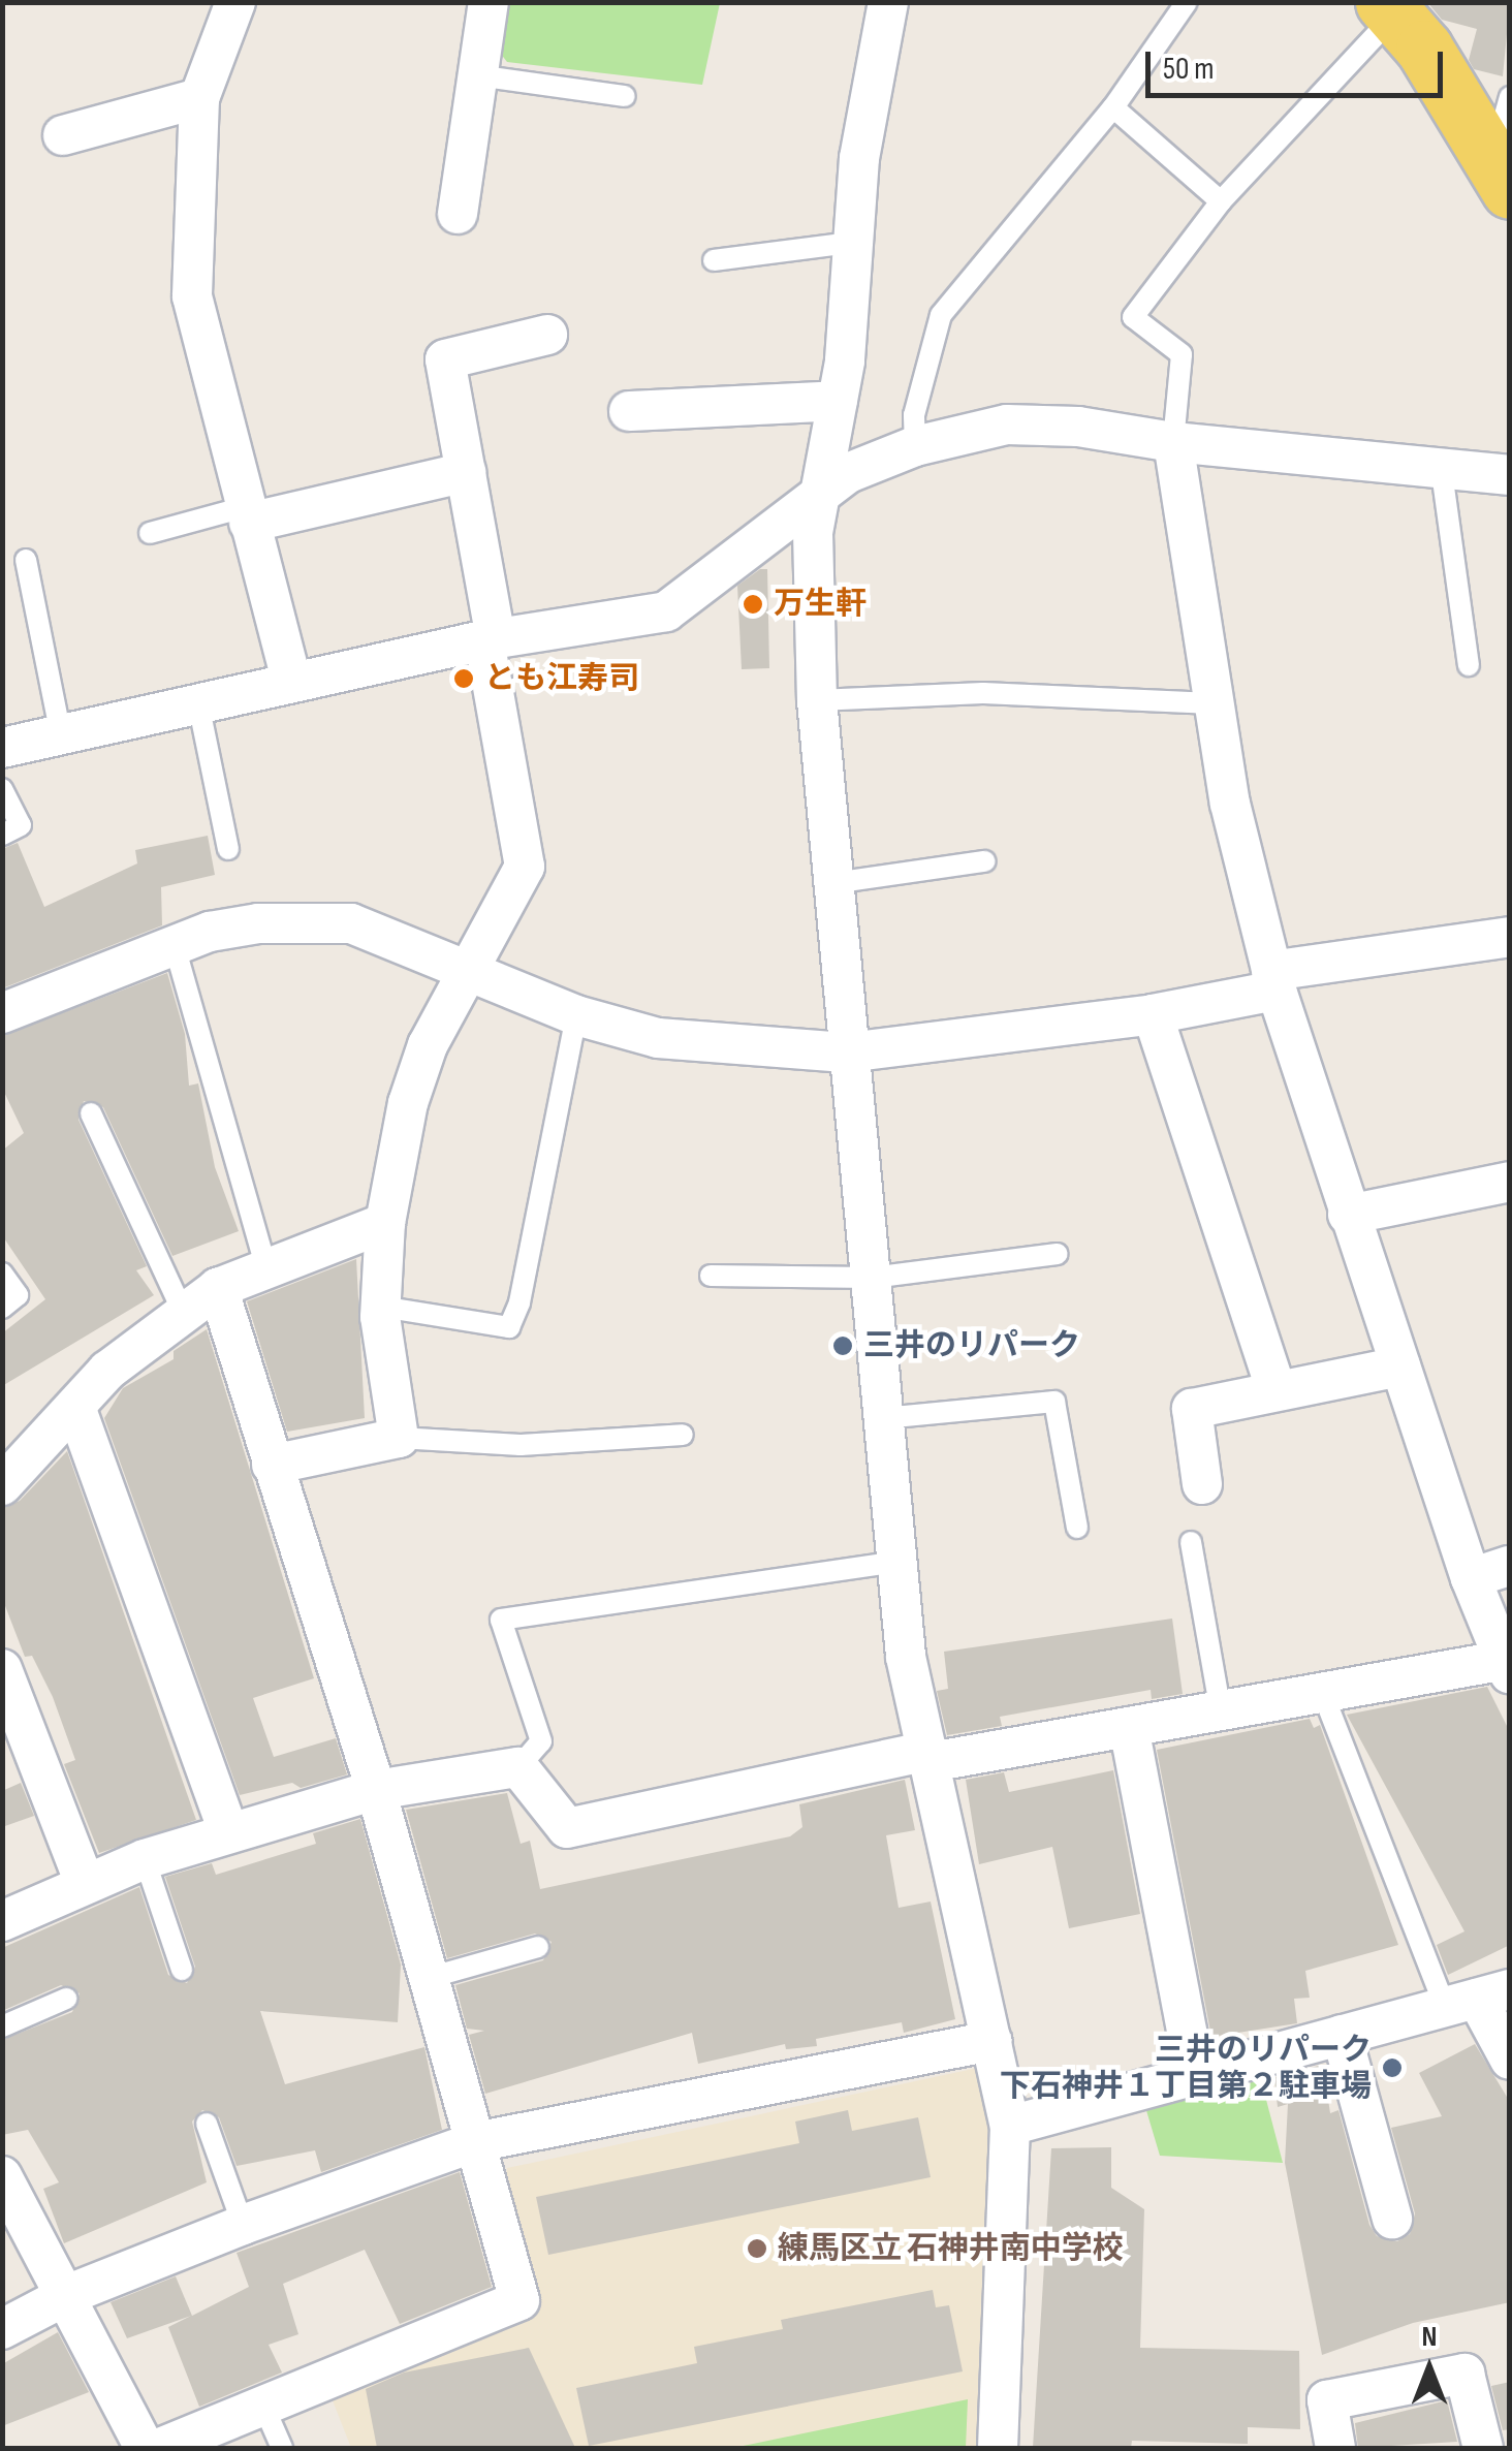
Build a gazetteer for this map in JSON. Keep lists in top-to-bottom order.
{
  "places": [
    "万生軒",
    "とも江寿司",
    "三井のリパーク",
    "三井のリパーク 下石神井１丁目第２駐車場",
    "練馬区立 石神井南中学校"
  ],
  "scale_bar": "50 m",
  "north": "top"
}
